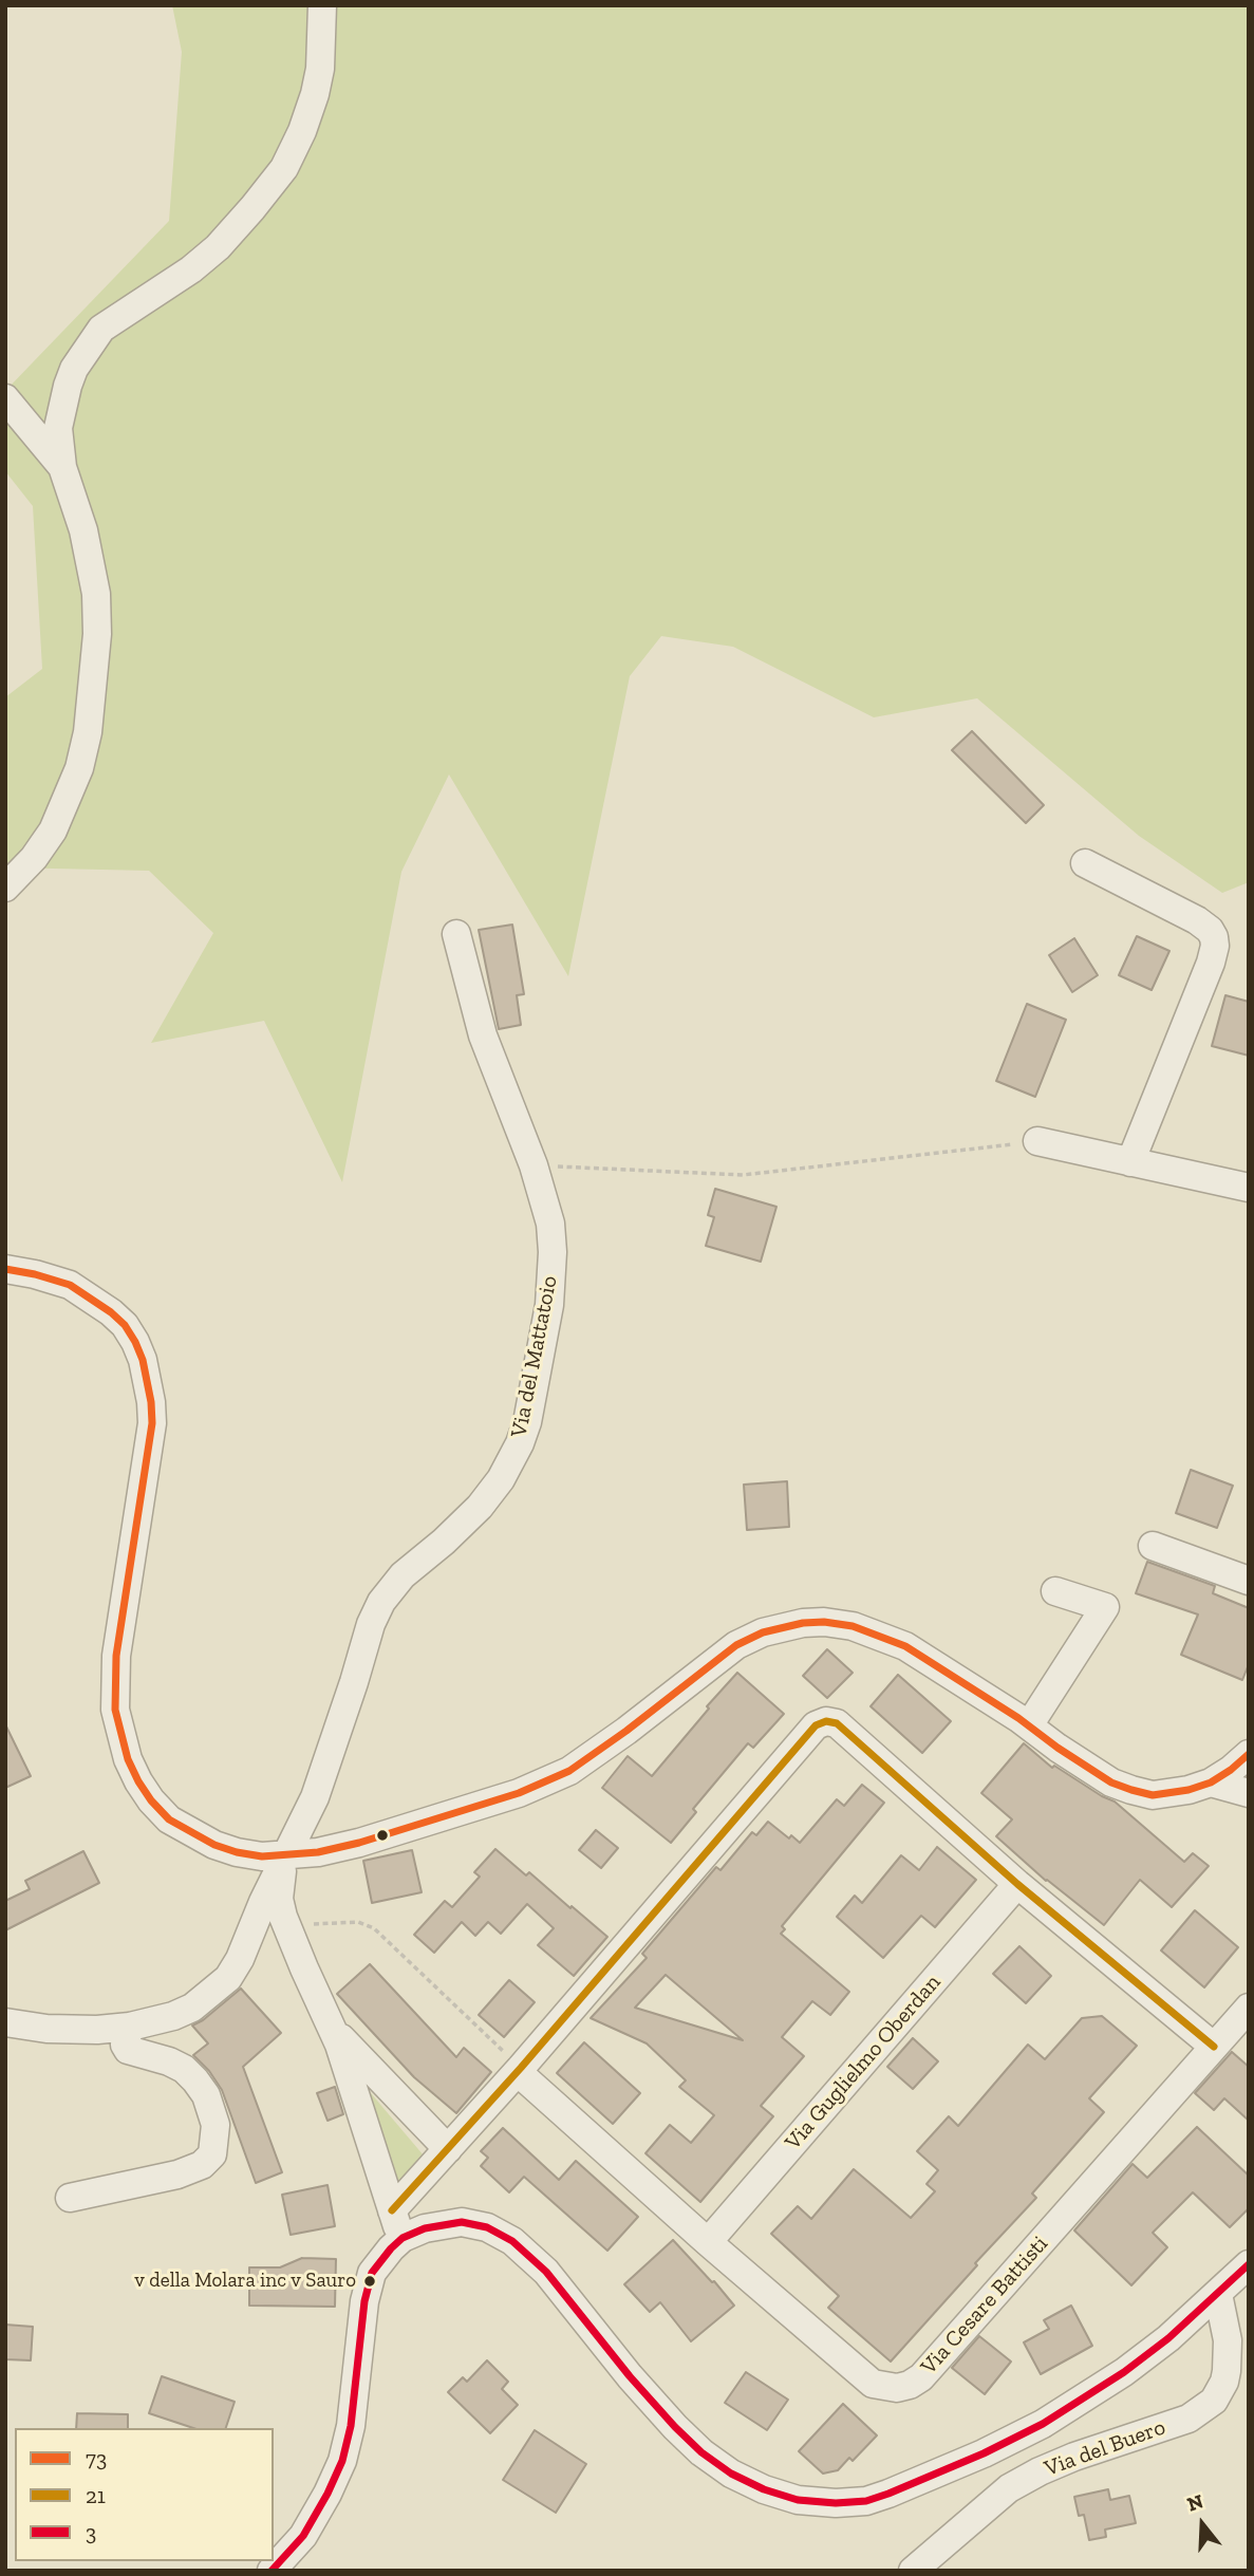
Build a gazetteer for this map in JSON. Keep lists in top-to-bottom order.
{
  "streets": {
    "street": [
      "Via del Mattatoio",
      "Via Guglielmo Oberdan",
      "Via Cesare Battisti",
      "Via del Buero"
    ]
  },
  "crossings": [
    ["Via Guglielmo Oberdan", "Via Cesare Battisti"]
  ],
  "places": ["v della Molara inc v Sauro"],
  "lines": ["transit line 73", "transit line 21", "transit line 3"],
  "legend": ["73", "21", "3"],
  "north": "top"
}
